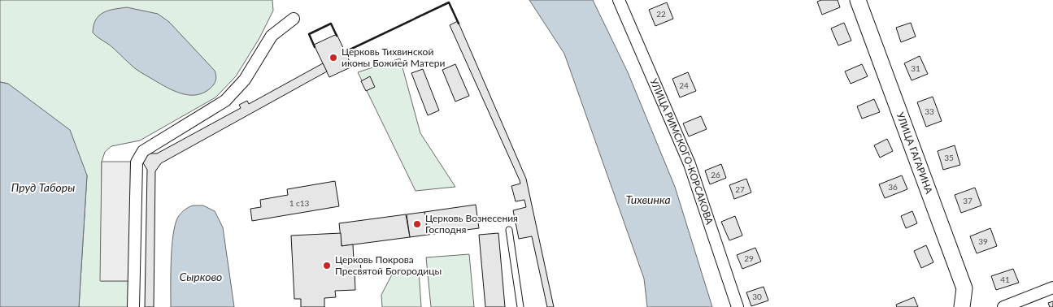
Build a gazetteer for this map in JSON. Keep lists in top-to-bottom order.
{
  "streets": {
    "street": ["УЛИЦА РИМСКОГО-КОРСАКОВА", "УЛИЦА ГАГАРИНА"]
  },
  "water": ["Пруд Таборы", "Тихвинка", "Сырково"],
  "places": ["Церковь Тихвинской иконы Божией Матери", "Церковь Вознесения Господня", "Церковь Покрова Пресвятой Богородицы"],
  "house_numbers": [
    "22",
    "31",
    "24",
    "33",
    "35",
    "26",
    "36",
    "27",
    "37",
    "1 с13",
    "39",
    "29",
    "41",
    "30"
  ]
}
